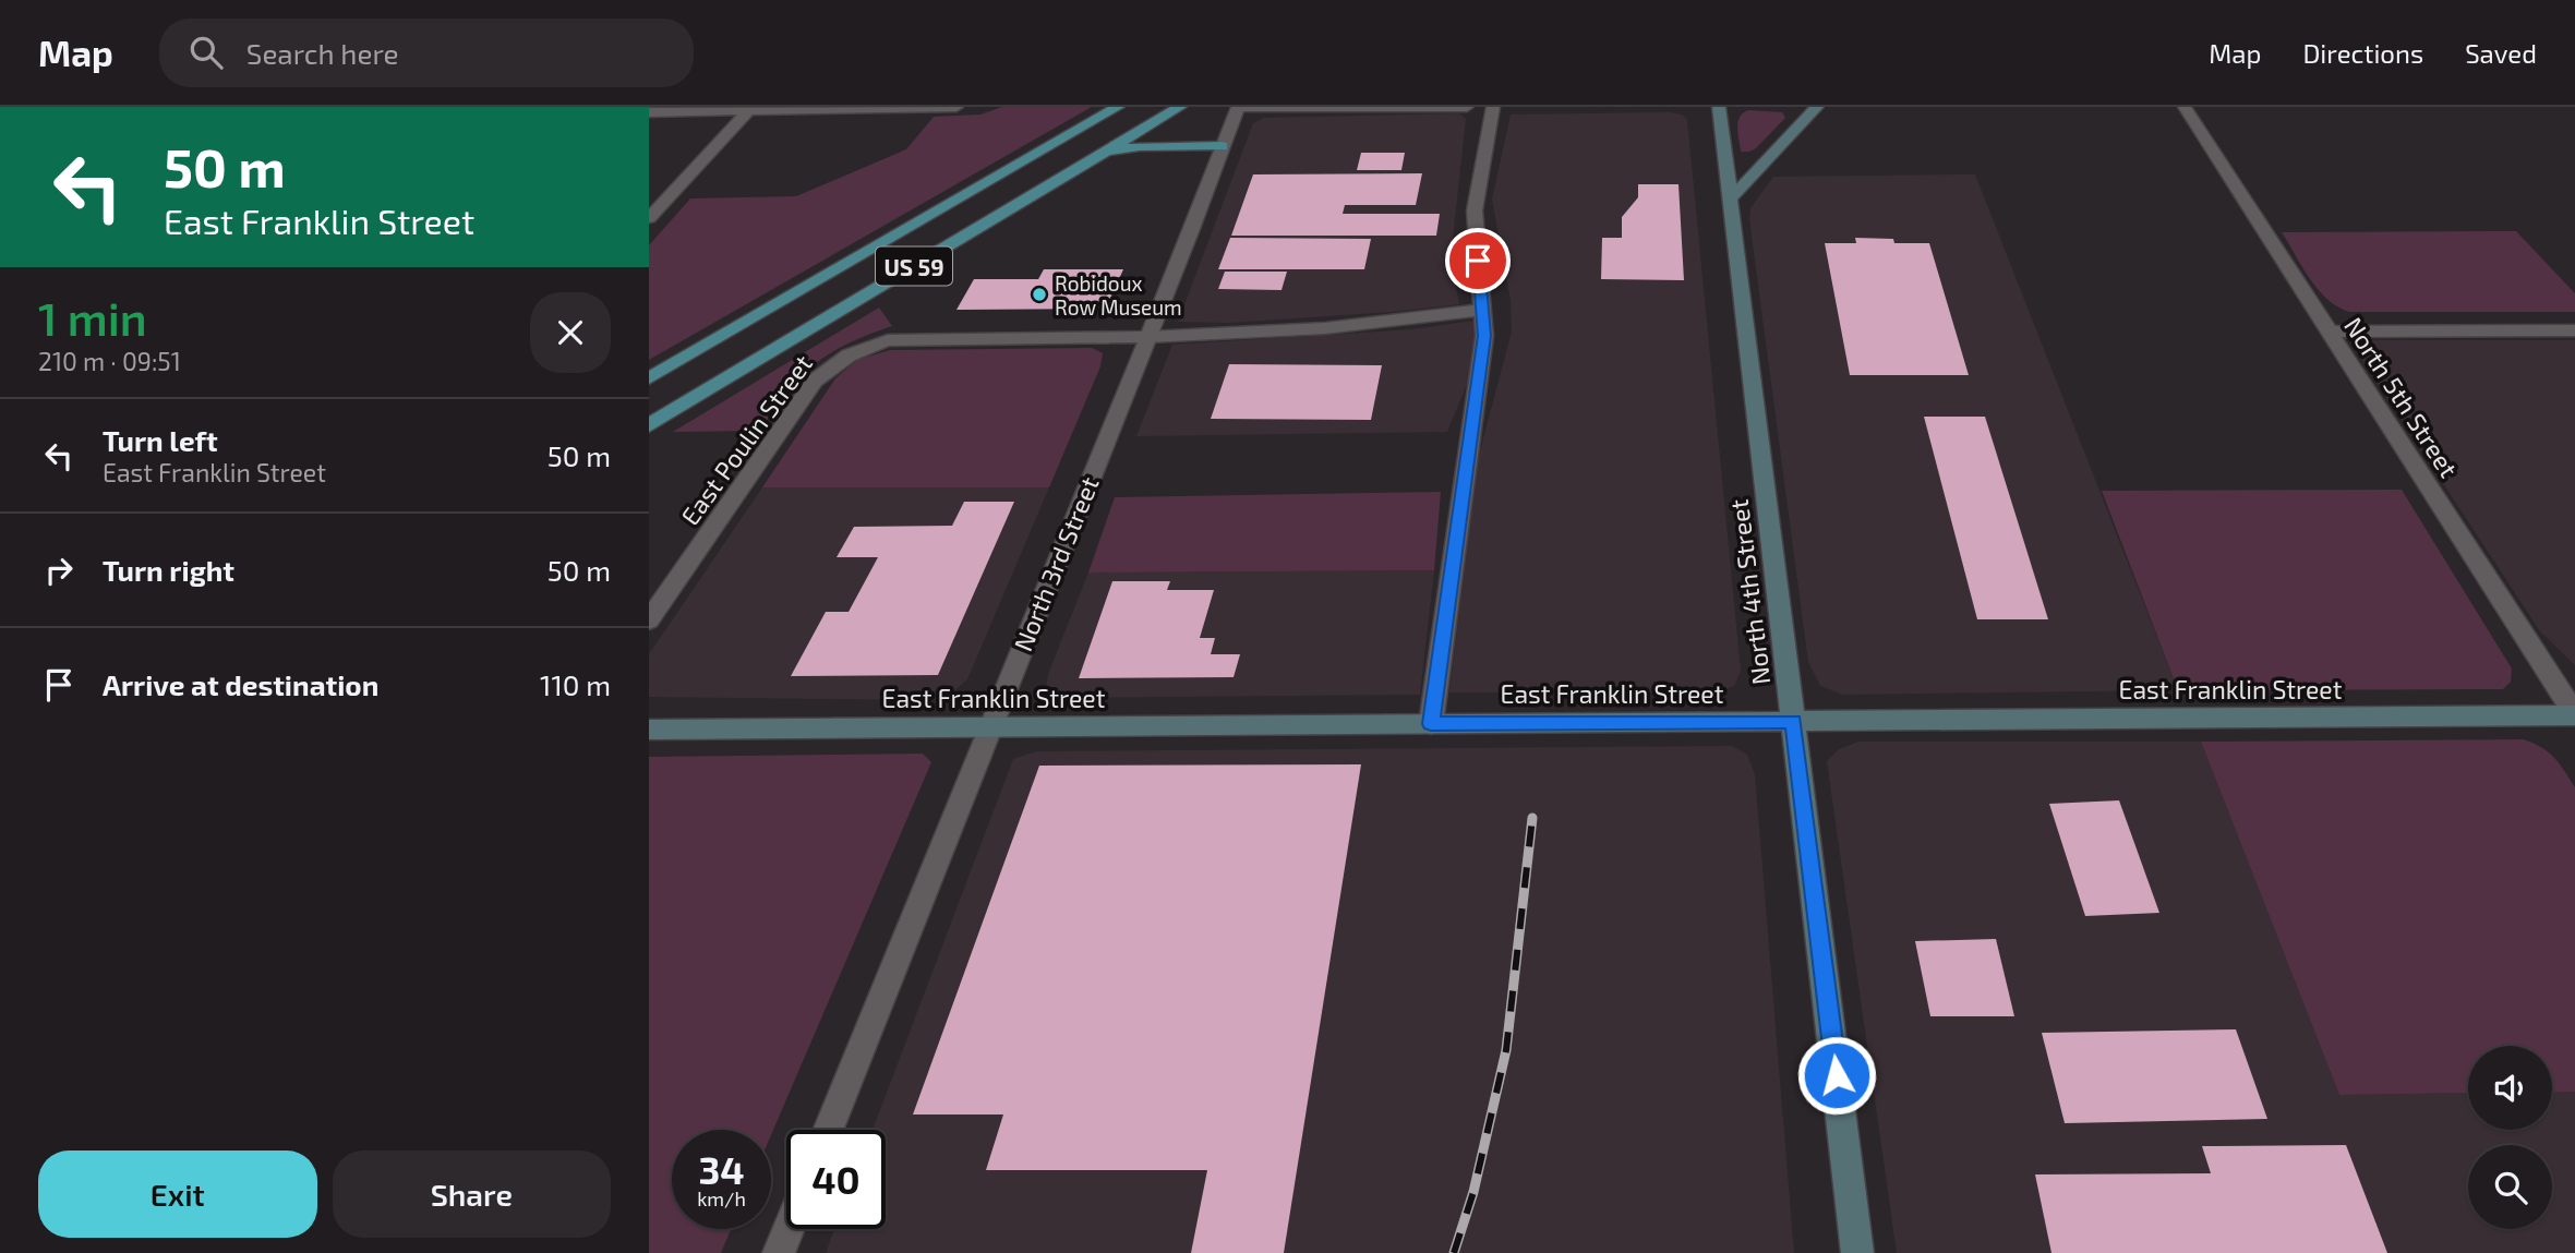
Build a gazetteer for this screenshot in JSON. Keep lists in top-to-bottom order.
{
  "streets": {
    "main road": ["US 59"],
    "street": [
      "North 5th Street",
      "East Poulin Street",
      "North 3rd Street",
      "North 4th Street",
      "East Franklin Street"
    ]
  },
  "crossings": [
    ["North 5th Street", "East Franklin Street"],
    ["East Poulin Street", "North 3rd Street"],
    ["North 3rd Street", "East Franklin Street"],
    ["North 4th Street", "East Franklin Street"]
  ],
  "places": ["Robidoux Row Museum"],
  "page": {
    "header": "Map",
    "search": "Search here",
    "nav": ["Map", "Directions", "Saved"],
    "turn": ["50 m", "East Franklin Street"],
    "heading": ["1 min", "210 m · 09:51"],
    "list": [
      {
        "name": "Turn left",
        "note": "East Franklin Street",
        "value": "50 m"
      },
      {
        "name": "Turn right",
        "value": "50 m"
      },
      {
        "name": "Arrive at destination",
        "value": "110 m"
      }
    ],
    "speed": "34 km/h",
    "limit": "40",
    "buttons": ["Exit", "Share"]
  }
}
